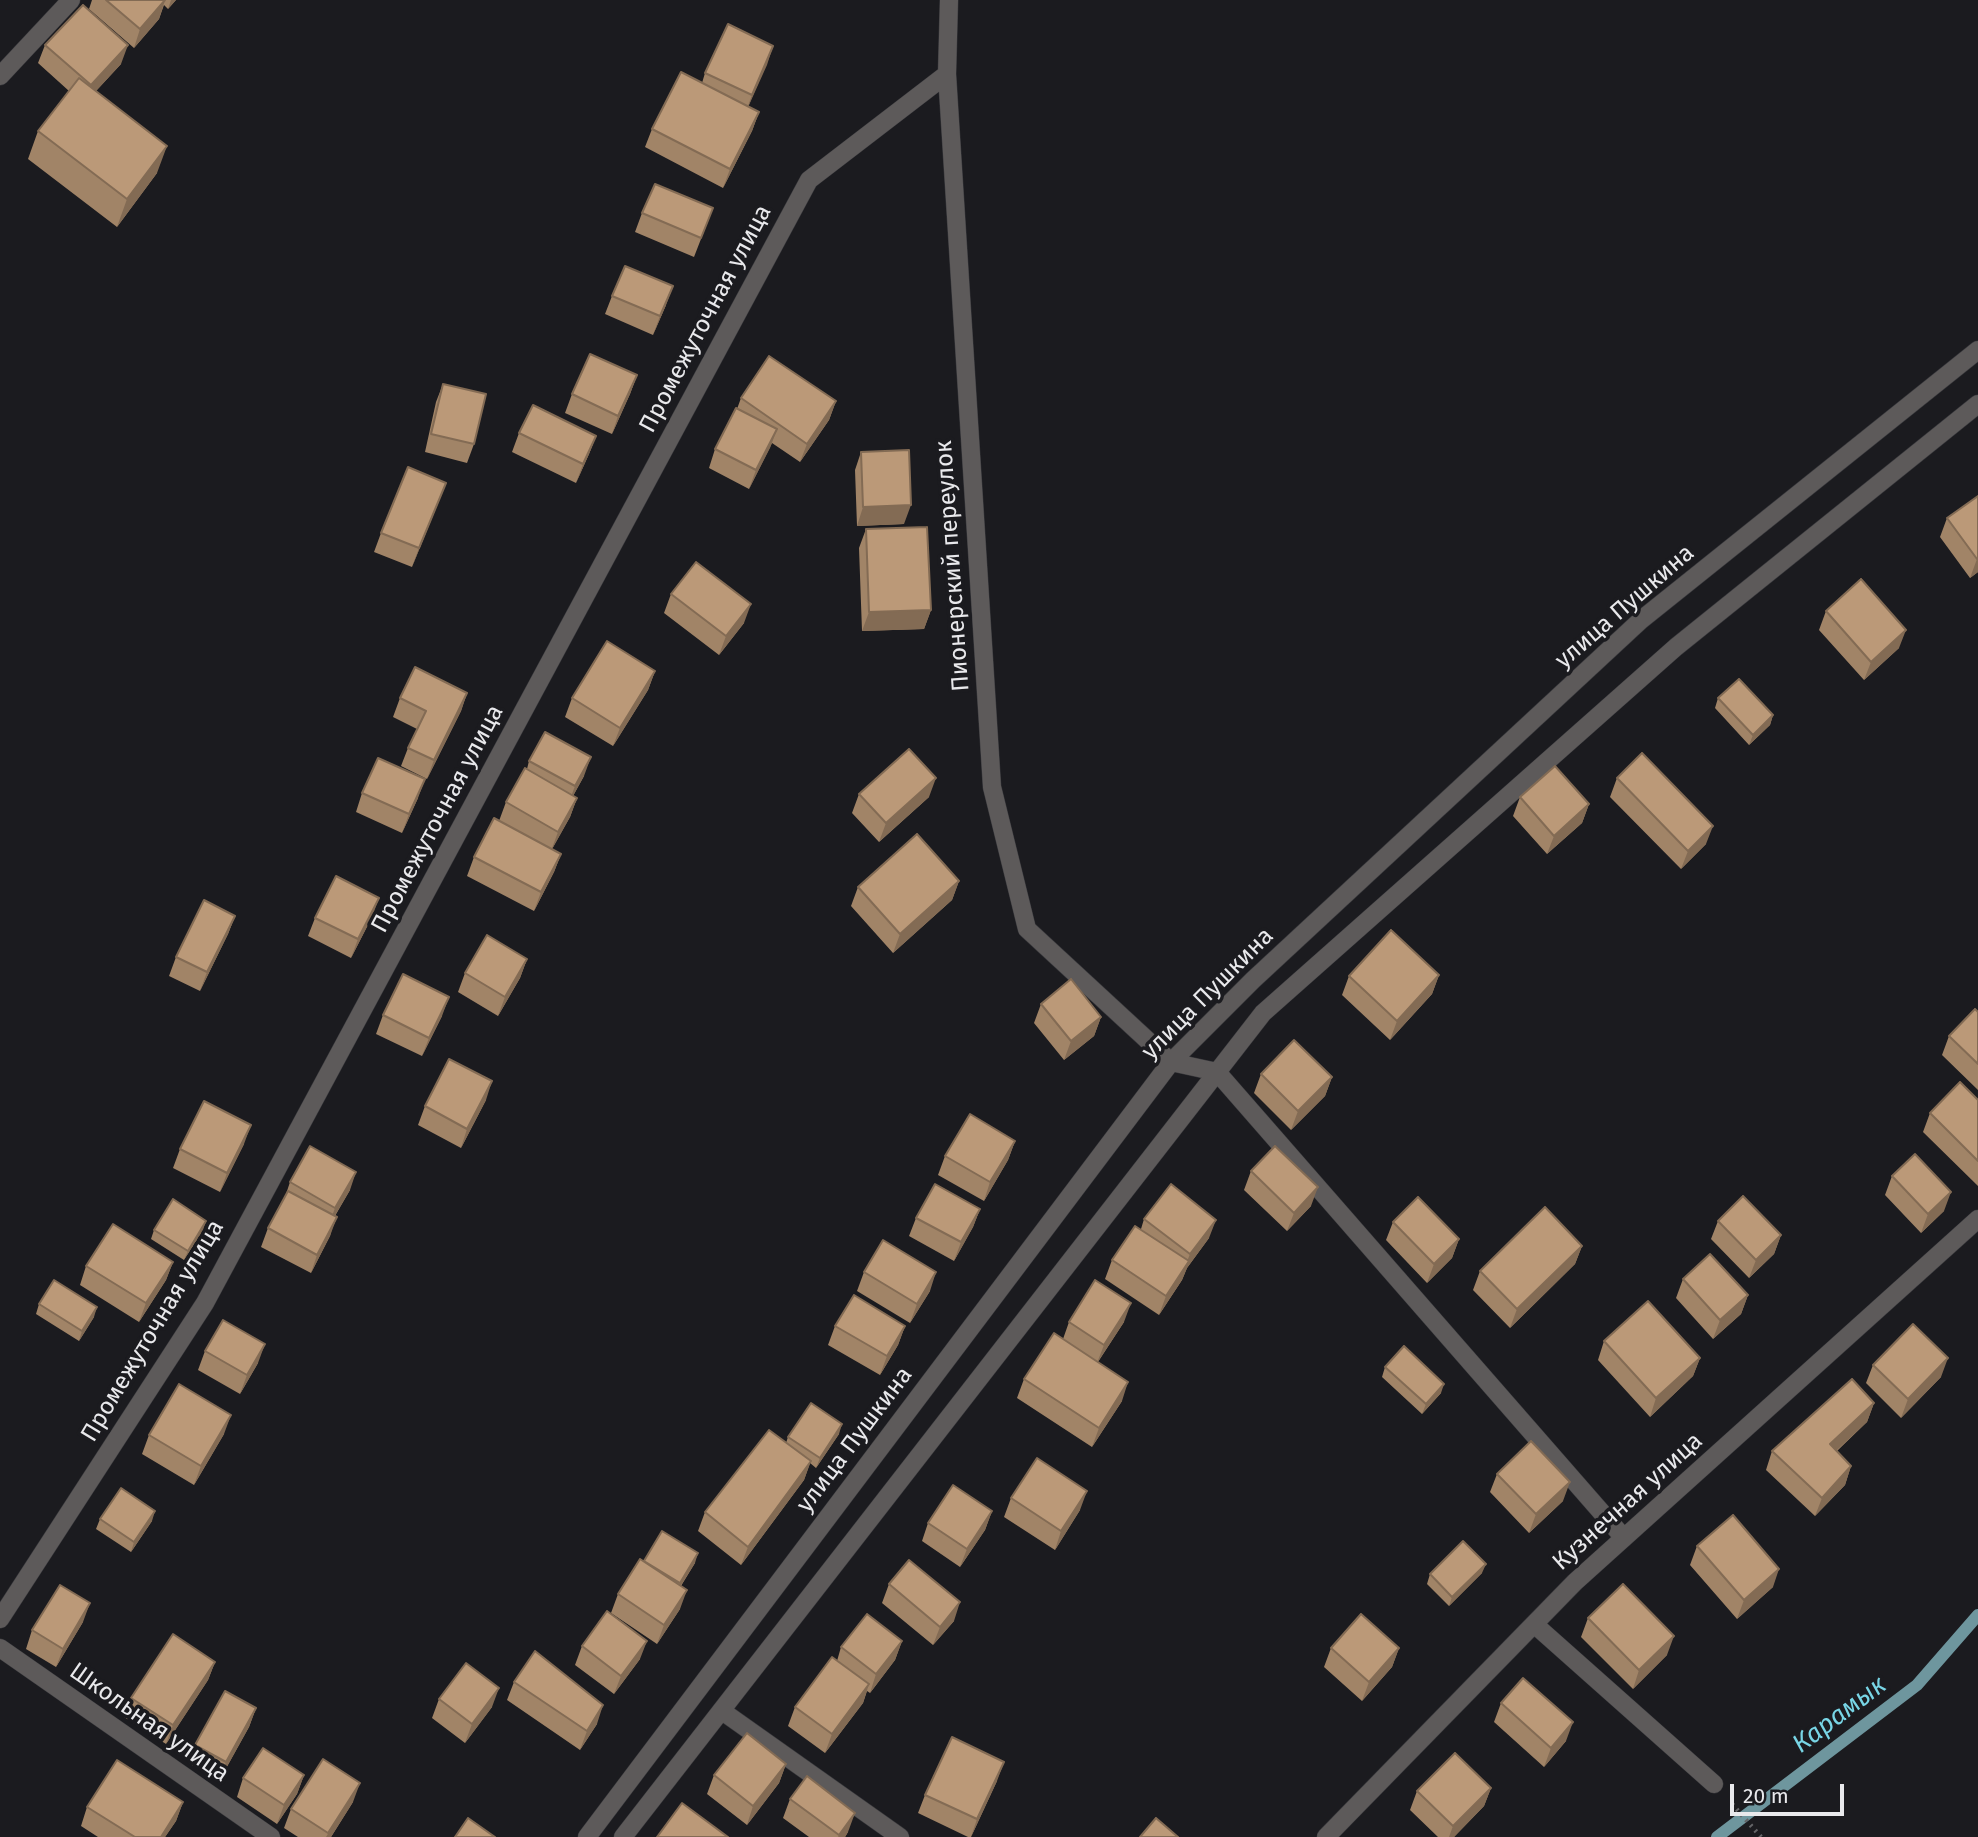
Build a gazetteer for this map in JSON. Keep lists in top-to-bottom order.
{
  "streets": {
    "street": [
      "Промежуточная улица",
      "Пионерский переулок",
      "улица Пушкина",
      "Кузнечная улица",
      "Школьная улица"
    ]
  },
  "crossings": [
    ["Промежуточная улица", "Пионерский переулок"],
    ["Пионерский переулок", "улица Пушкина"]
  ],
  "water": ["Карамык"],
  "scale_bar": "20 m"
}
